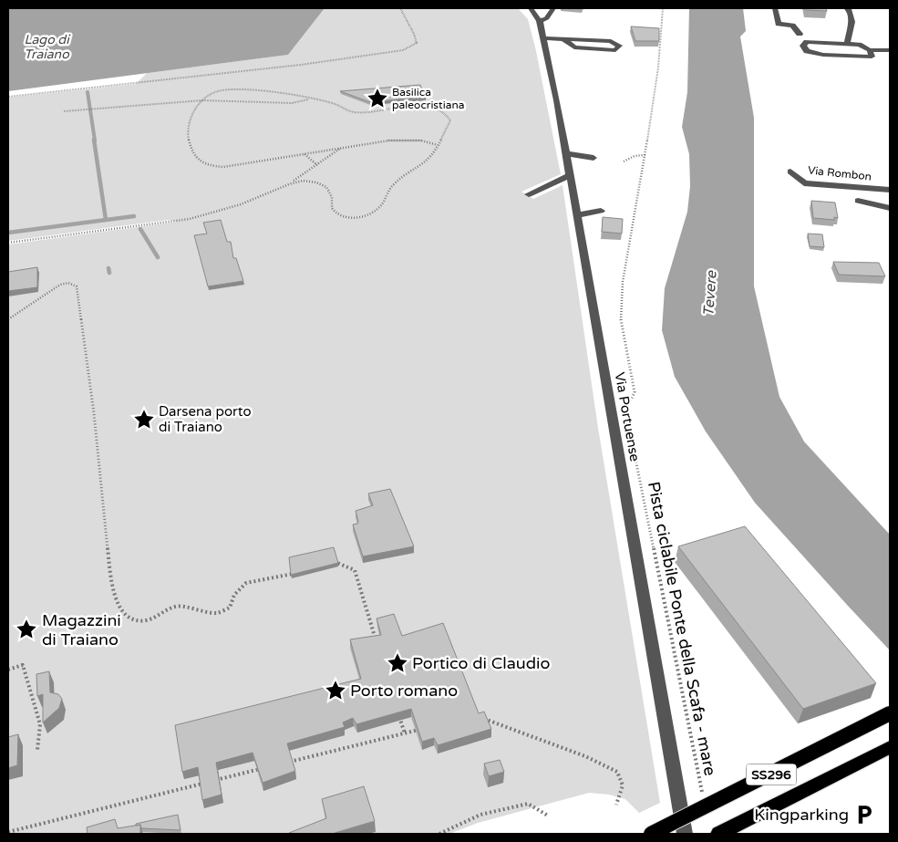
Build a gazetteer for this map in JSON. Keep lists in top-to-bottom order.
{
  "streets": {
    "main road": ["SS296"],
    "street": ["Via Rombon", "Via Portuense"],
    "path": ["Pista ciclabile Ponte della Scafa - mare"]
  },
  "water": ["Lago di Traiano", "Tevere"],
  "places": {
    "place": [
      "Basilica paleocristiana",
      "Darsena porto di Traiano",
      "Magazzini di Traiano",
      "Portico di Claudio",
      "Porto romano"
    ],
    "parking": ["Kingparking"]
  }
}
